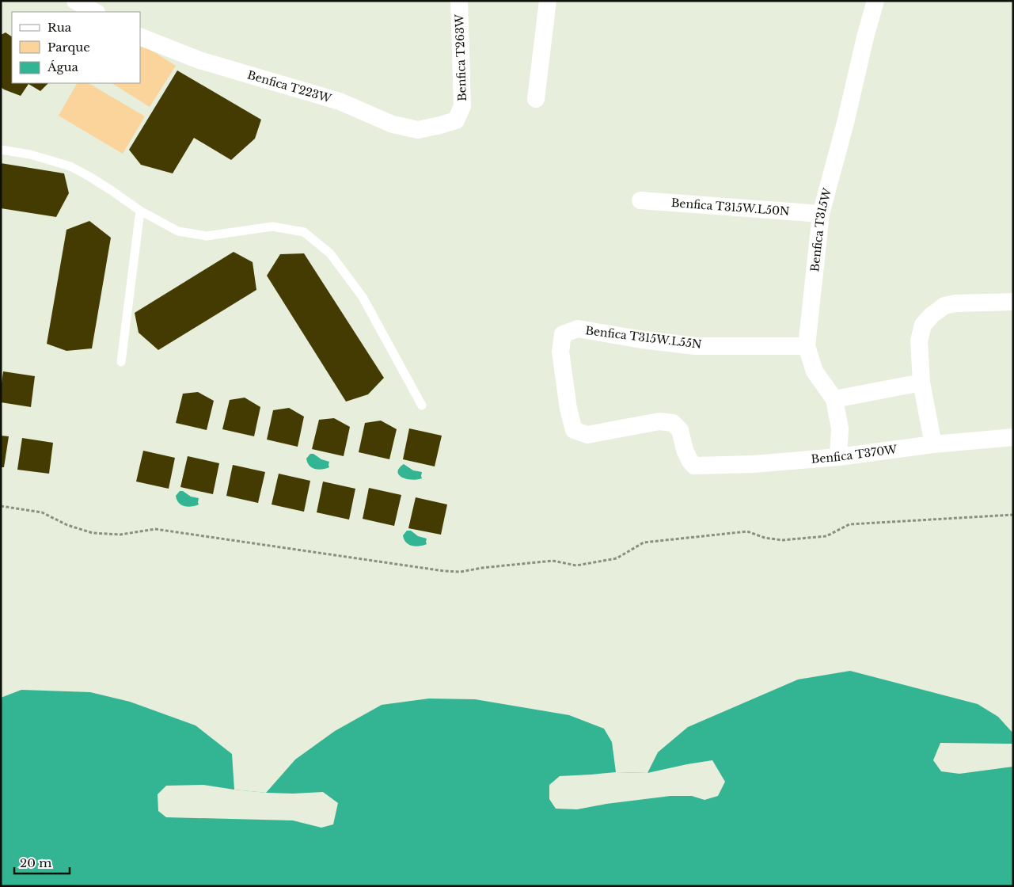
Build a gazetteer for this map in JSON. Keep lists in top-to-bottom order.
{
  "streets": {
    "street": [
      "Benfica T263W",
      "Benfica T223W",
      "Benfica T315W.L50N",
      "Benfica T315W",
      "Benfica T315W.L55N",
      "Benfica T370W"
    ]
  },
  "crossings": [
    ["Benfica T263W", "Benfica T223W"],
    ["Benfica T315W.L50N", "Benfica T315W"],
    ["Benfica T315W", "Benfica T315W.L55N"],
    ["Benfica T315W", "Benfica T370W"],
    ["Benfica T315W.L55N", "Benfica T370W"]
  ],
  "legend": ["Rua", "Parque", "Água"],
  "scale_bar": "20 m"
}
